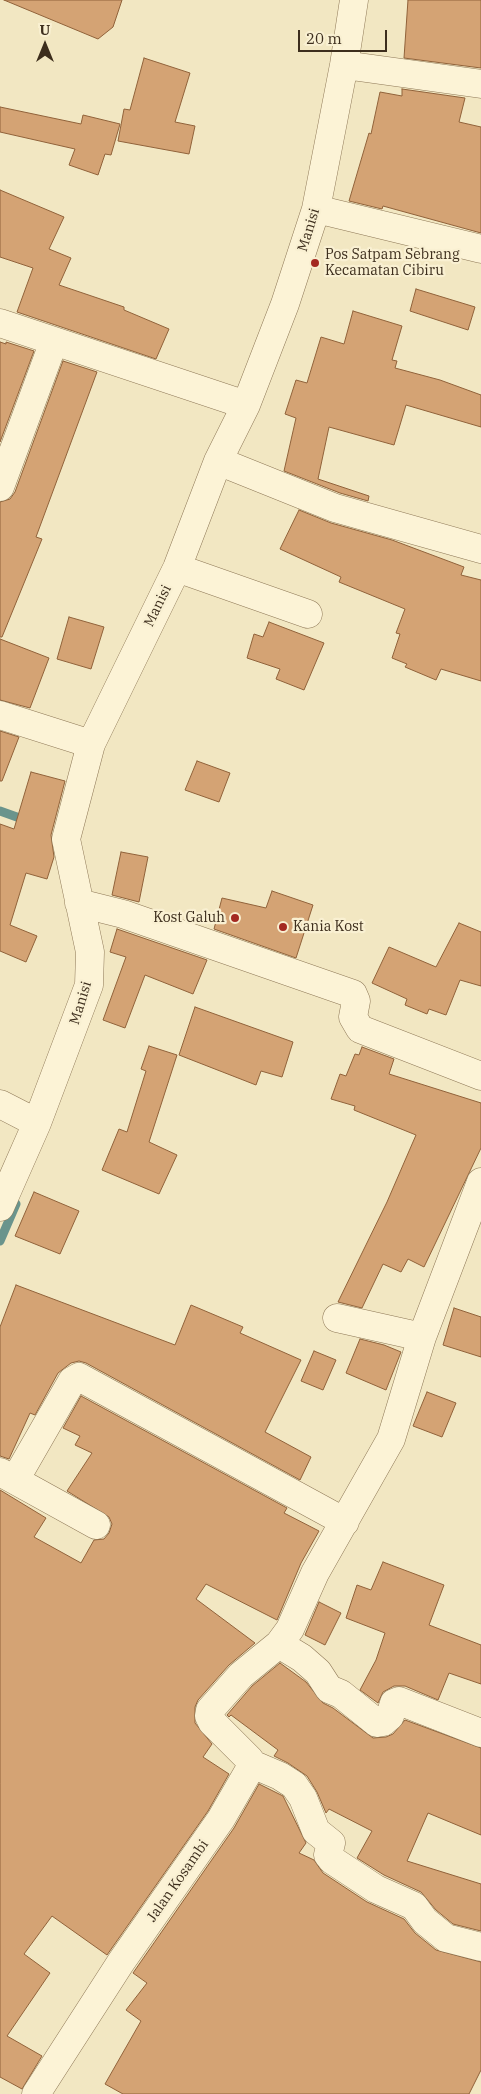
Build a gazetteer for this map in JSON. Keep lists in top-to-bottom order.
{
  "streets": {
    "street": ["Manisi", "Jalan Kosambi"]
  },
  "places": ["Pos Satpam Sebrang Kecamatan Cibiru", "Kost Galuh", "Kania Kost"],
  "scale_bar": "20 m",
  "north": "top"
}
